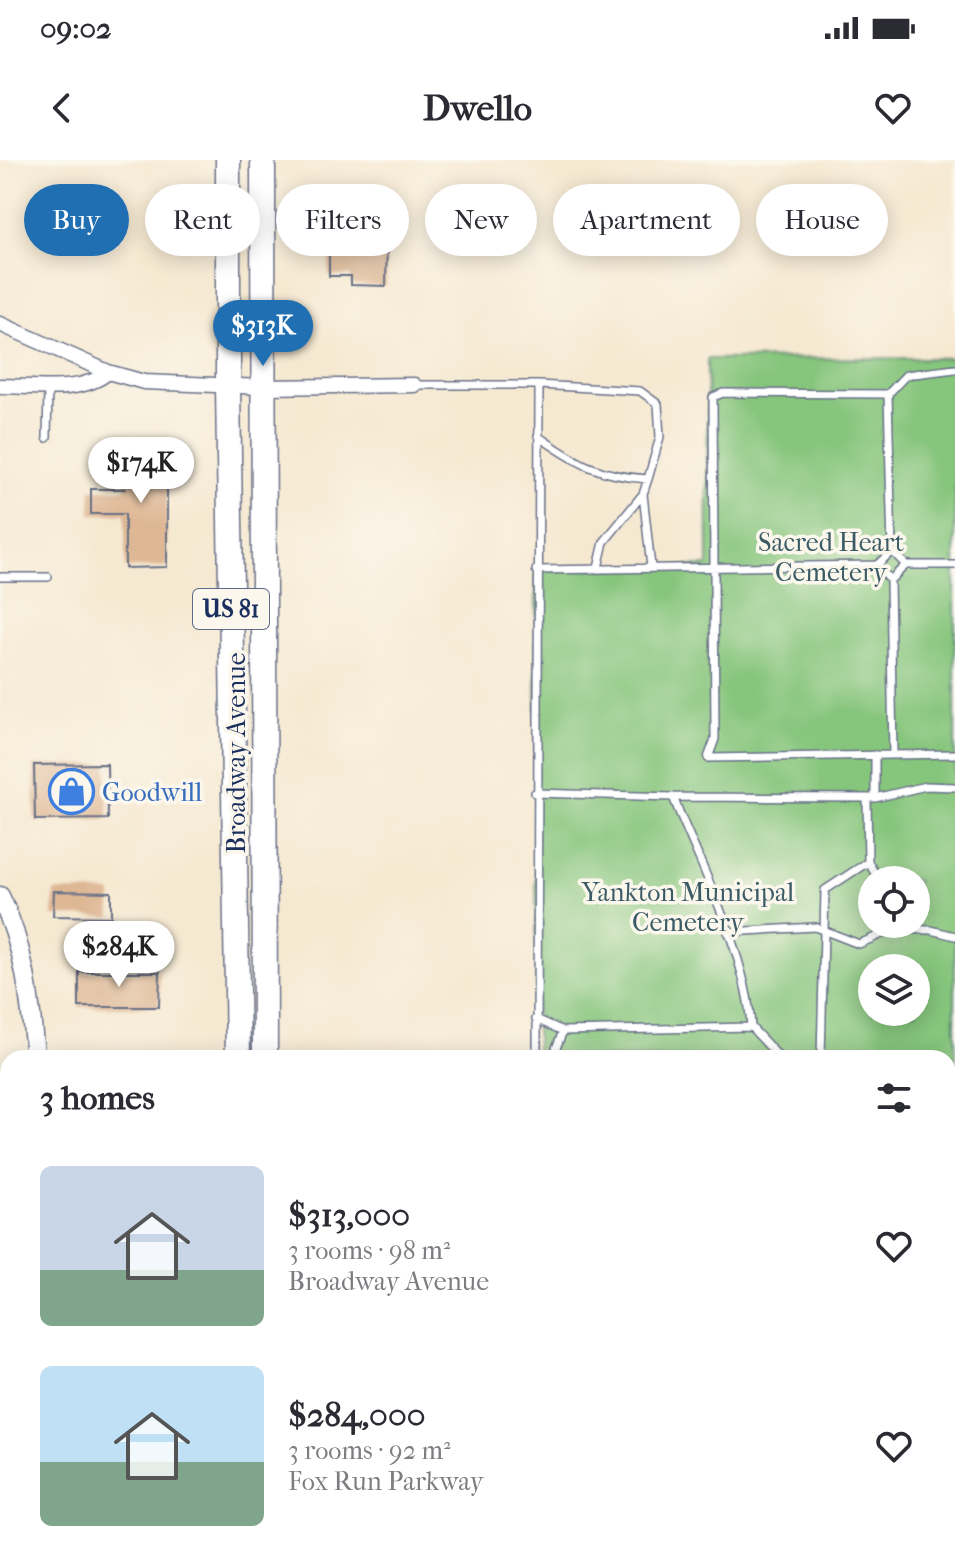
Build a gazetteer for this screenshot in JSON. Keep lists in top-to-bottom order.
{
  "streets": {
    "highway": ["US 81", "Broadway Avenue"]
  },
  "parks": ["Sacred Heart Cemetery", "Yankton Municipal Cemetery"],
  "places": {
    "shop": ["Goodwill"]
  },
  "page": {
    "status": "09:02",
    "header": "Dwello",
    "chip": [
      "Buy",
      "Rent",
      "Filters",
      "New",
      "Apartment",
      "House"
    ],
    "price": ["$313K", "$174K", "$284K"],
    "heading": "3 homes",
    "list": [
      {
        "name": "$313,000",
        "note": "3 rooms · 98 m² · Broadway Avenue"
      },
      {
        "name": "$284,000",
        "note": "3 rooms · 92 m² · Fox Run Parkway"
      }
    ]
  }
}
